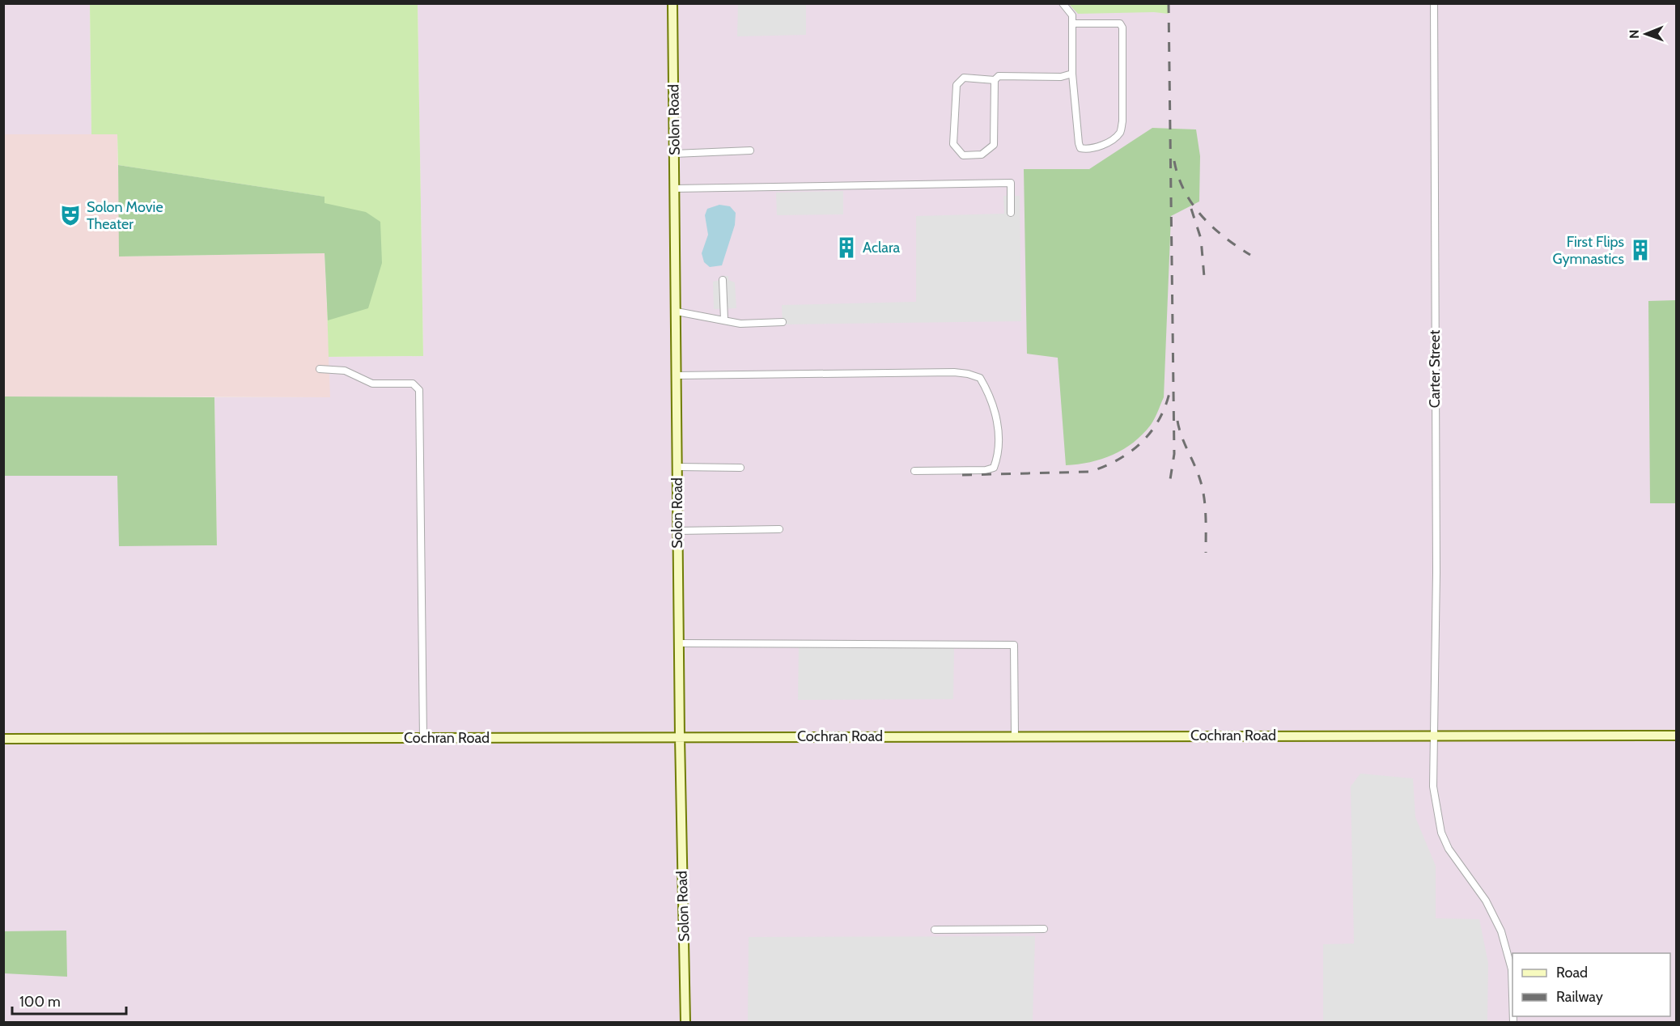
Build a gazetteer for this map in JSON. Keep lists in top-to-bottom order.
{
  "streets": {
    "street": ["Solon Road", "Carter Street", "Cochran Road"]
  },
  "crossings": [
    ["Solon Road", "Cochran Road"],
    ["Carter Street", "Cochran Road"]
  ],
  "places": {
    "theatre": ["Solon Movie Theater"],
    "building": ["Aclara", "First Flips Gymnastics"]
  },
  "legend": ["Road", "Railway"],
  "scale_bar": "100 m",
  "north": "left"
}
